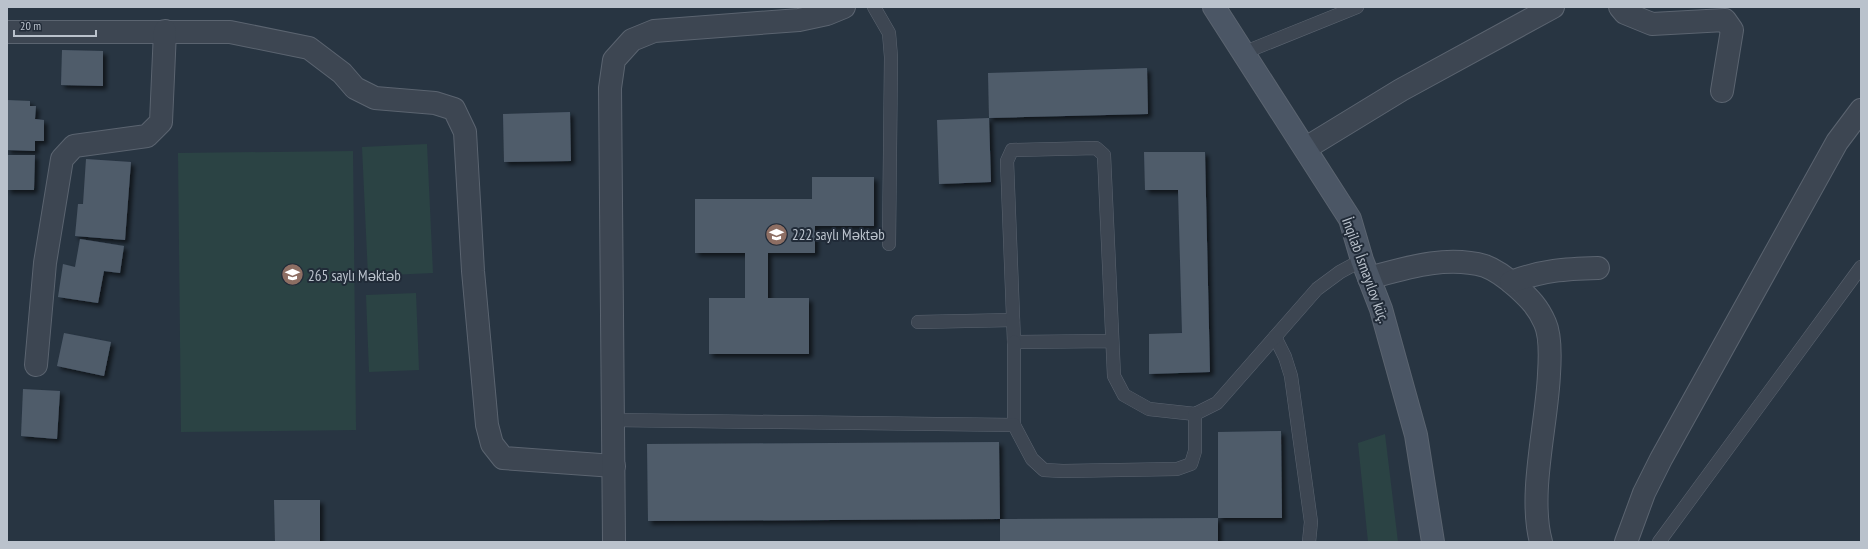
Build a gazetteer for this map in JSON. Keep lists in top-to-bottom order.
{
  "streets": {
    "main road": ["İnqilab İsmayılov küç."]
  },
  "places": {
    "school or university": ["222 saylı Məktəb", "265 saylı Məktəb"]
  },
  "scale_bar": "20 m"
}
